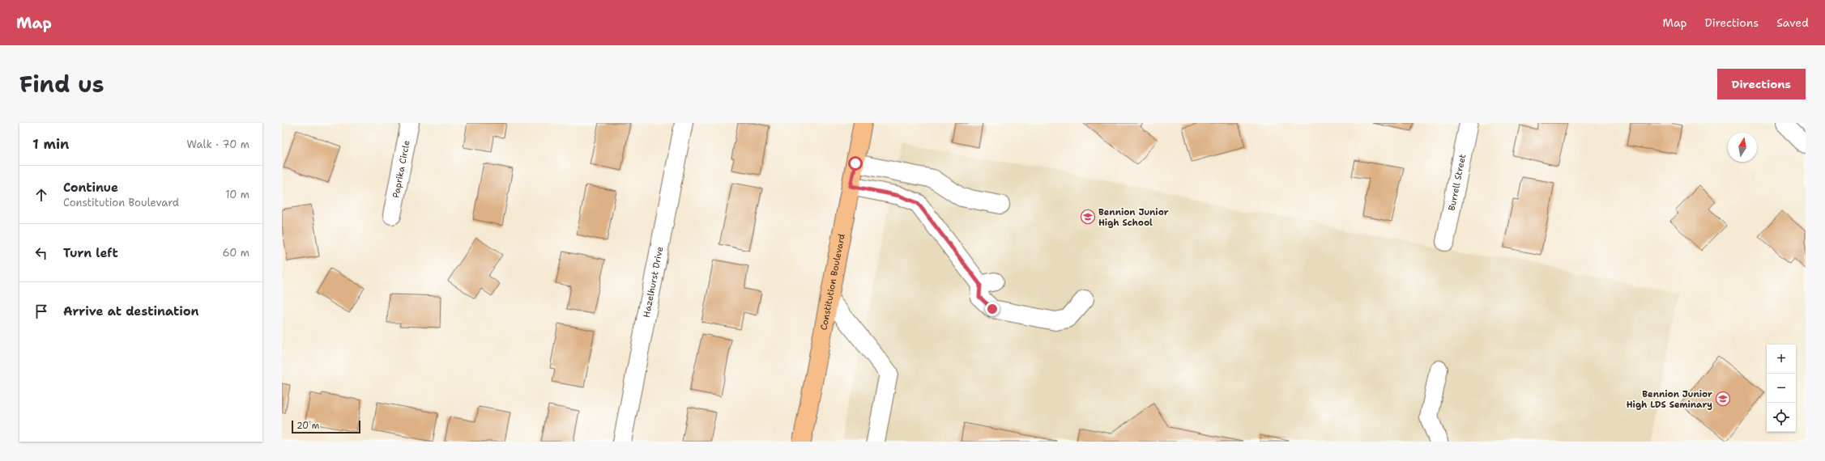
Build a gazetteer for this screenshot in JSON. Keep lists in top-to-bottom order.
{
  "streets": {
    "main road": ["Constitution Boulevard"],
    "street": ["Paprika Circle", "Burrell Street", "Hazelhurst Drive"]
  },
  "places": {
    "school or university": ["Bennion Junior High School", "Bennion Junior High LDS Seminary"]
  },
  "scale_bar": "20 m",
  "north": "top",
  "page": {
    "header": "Map",
    "nav": ["Map", "Directions", "Saved"],
    "title": "Find us",
    "buttons": "Directions",
    "heading": ["1 min", "Walk · 70 m"],
    "list": [
      ["Continue", "Constitution Boulevard", "10 m"],
      ["Turn left", "60 m"],
      "Arrive at destination"
    ],
    "map_buttons": ["+", "−"],
    "scale": "20 m"
  }
}
